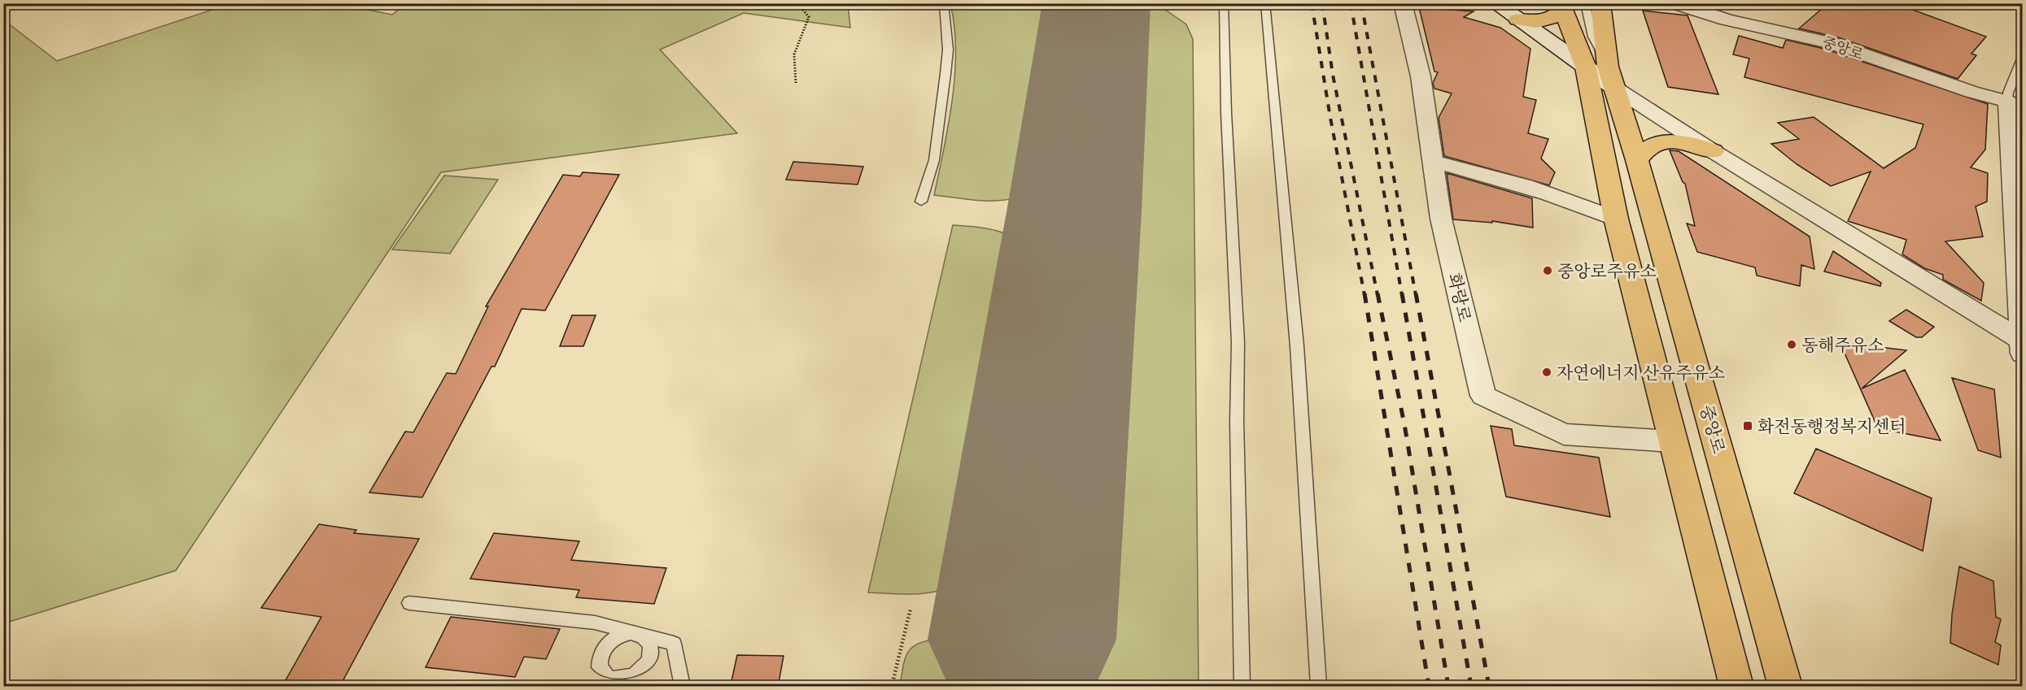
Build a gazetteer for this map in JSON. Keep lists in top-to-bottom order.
{
  "streets": {
    "main road": ["중앙로"],
    "street": ["화랑로"]
  },
  "crossings": [
    ["중앙로", "화랑로"]
  ],
  "places": {
    "other": ["중앙로주유소", "동해주유소", "자연에너지 산유주유소"],
    "transit": ["화전동행정복지센터"]
  }
}
